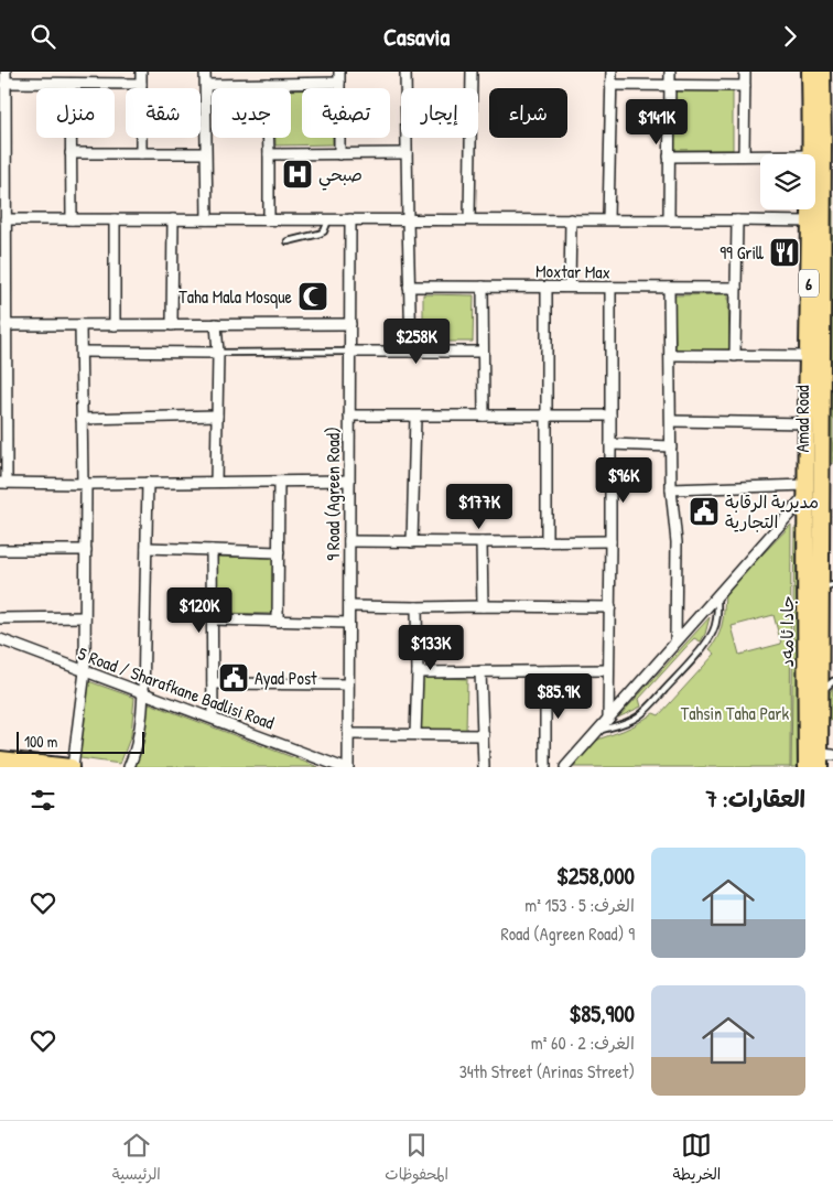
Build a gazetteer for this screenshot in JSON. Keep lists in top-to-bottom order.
{
  "streets": {
    "main road": ["6", "Amad Road", "جادا ئامەد"],
    "street": ["Moxtar Max", "9 Road (Agreen Road)", "5 Road / Sharafkane Badlisi Road"]
  },
  "crossings": [
    ["6", "Amad Road"],
    ["6", "جادا ئامەد"],
    ["Amad Road", "جادا ئامەد"]
  ],
  "parks": ["Tahsin Taha Park"],
  "places": {
    "hospital": ["صبحي"],
    "restaurant": ["99 Grill"],
    "mosque": ["Taha Mala Mosque"],
    "public building": ["مديرية الرقابة التجارية", "Ayad Post"]
  },
  "scale_bar": "100 m",
  "page": {
    "header": "Casavia",
    "chip": [
      "شراء",
      "إيجار",
      "تصفية",
      "جديد",
      "شقة",
      "منزل"
    ],
    "price": [
      "$141K",
      "$258K",
      "$96K",
      "$177K",
      "$120K",
      "$133K",
      "$85.9K"
    ],
    "scale": "100 m",
    "heading": "العقارات: 7",
    "list": [
      {
        "name": "$258,000",
        "note": "الغرف: 5 · 153 m² · 9 Road (Agreen Road)"
      },
      {
        "name": "$85,900",
        "note": "الغرف: 2 · 60 m² · 34th Street (Arinas Street)"
      }
    ],
    "tabs": ["الخريطة", "المحفوظات", "الرئيسية"]
  }
}
